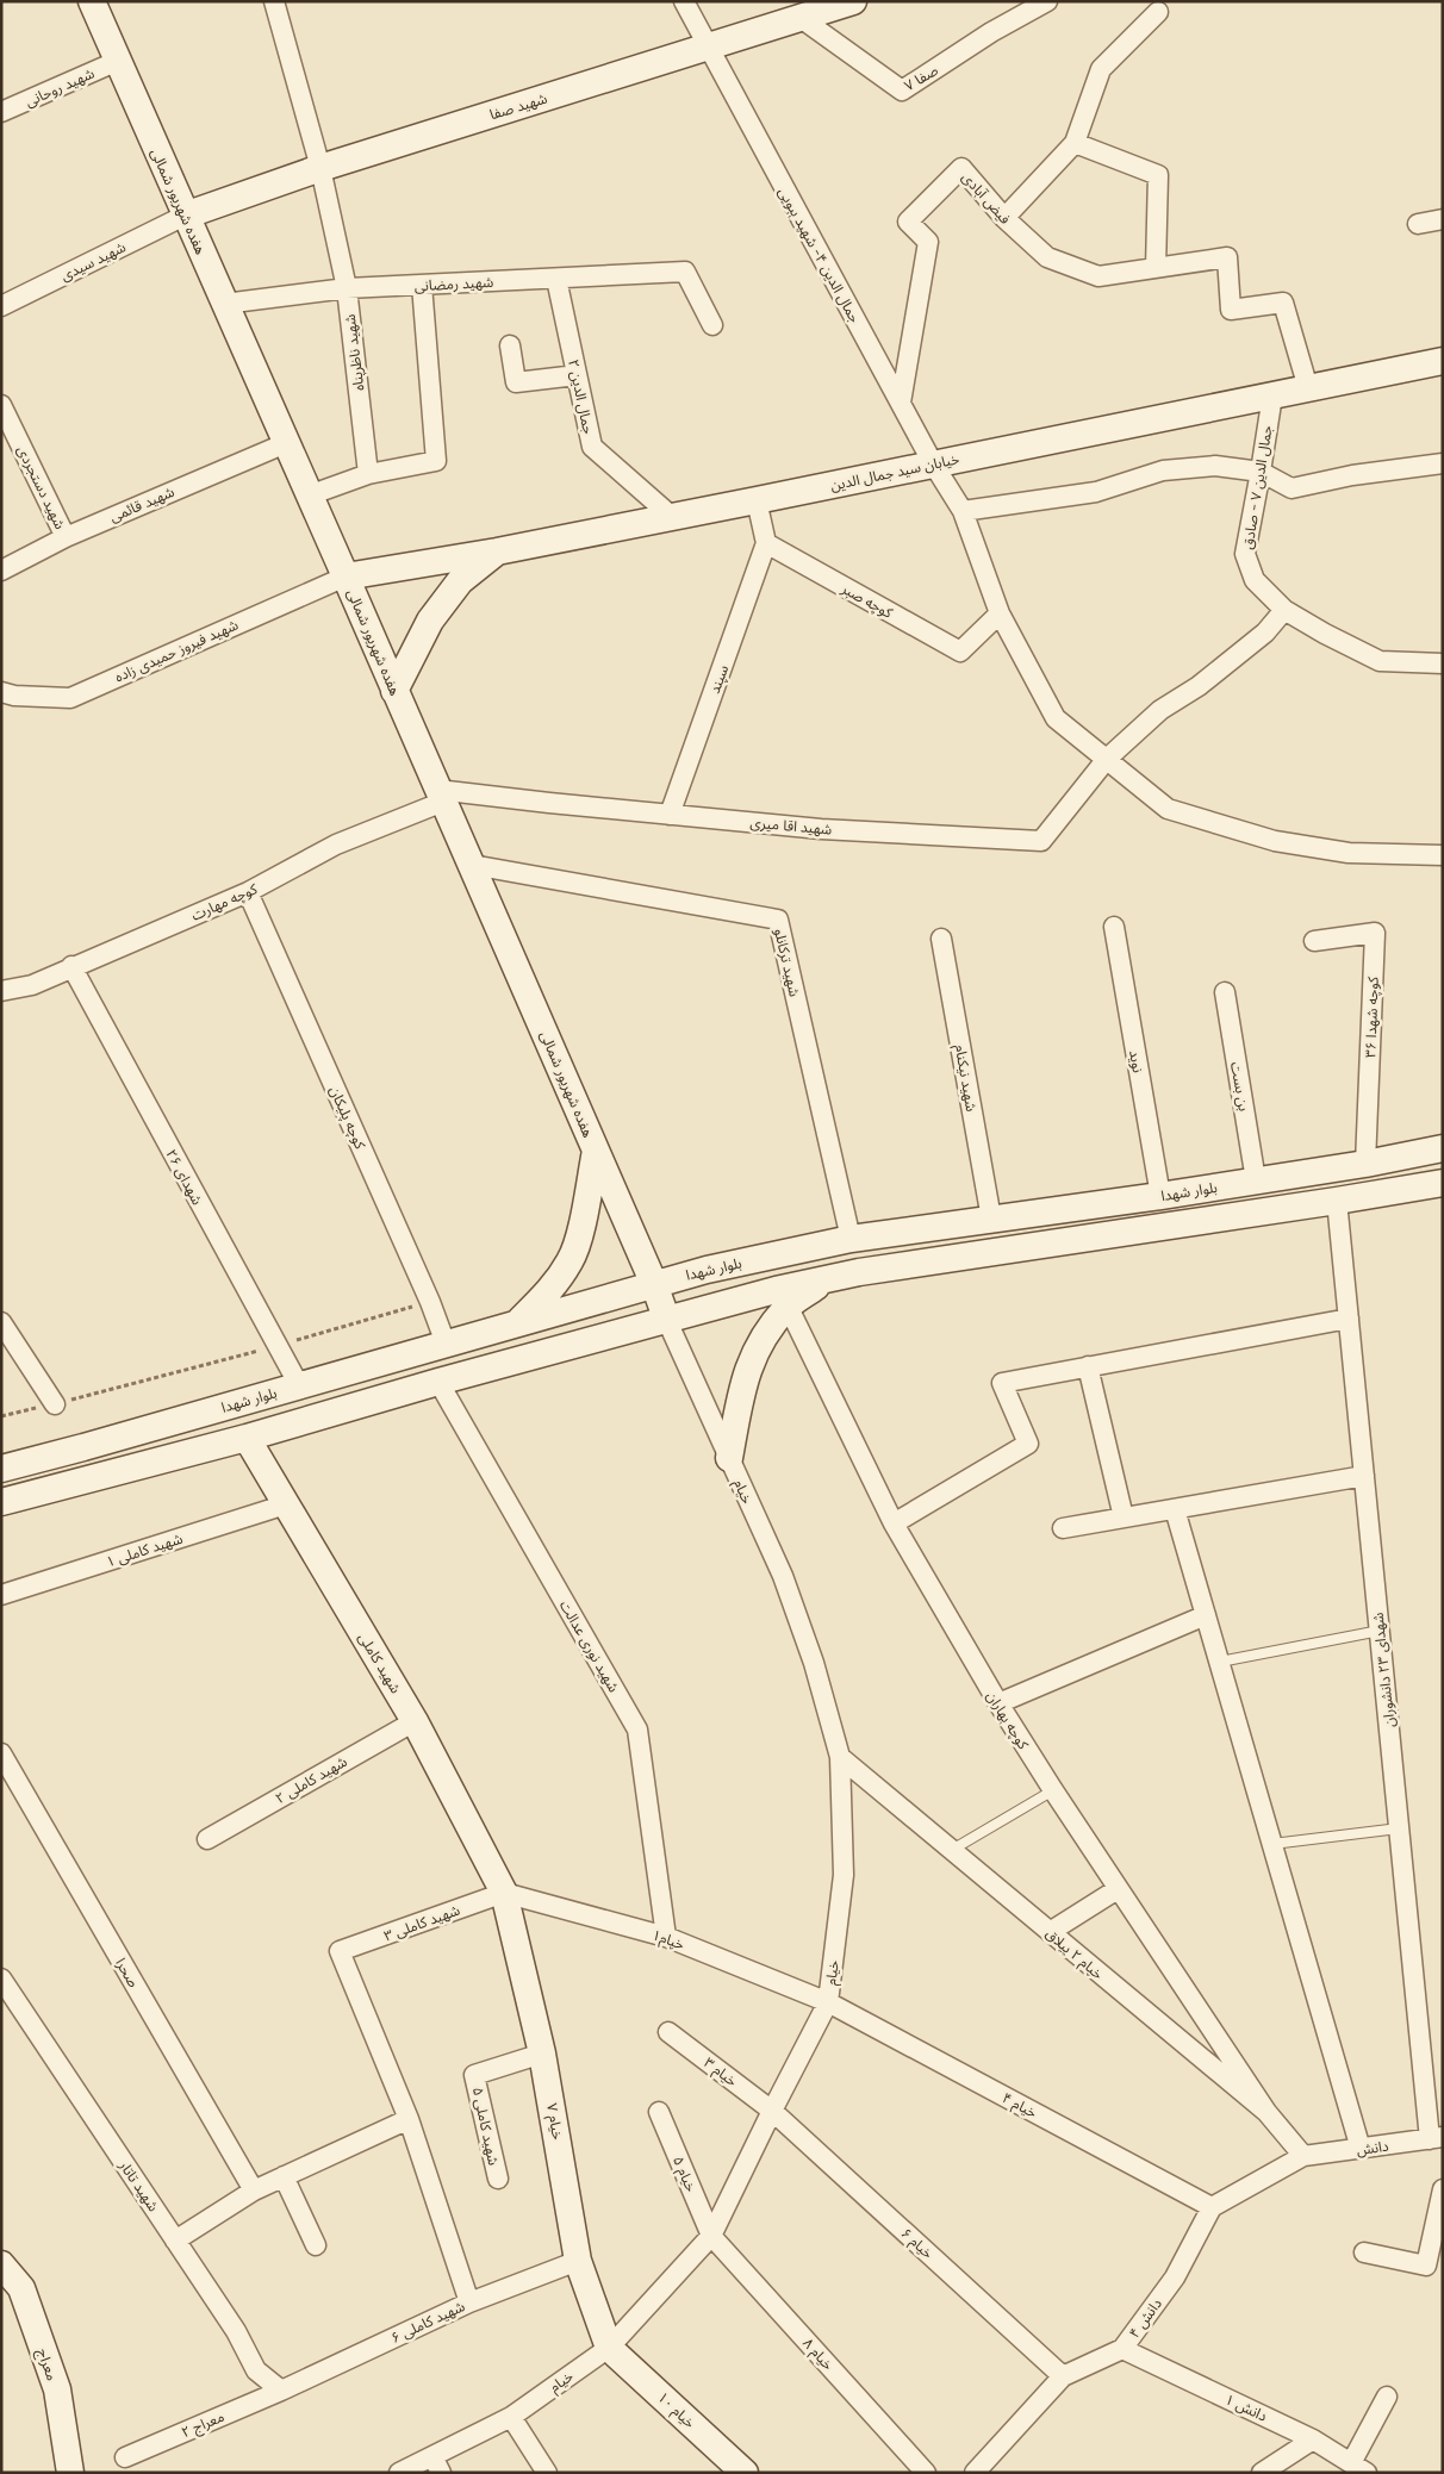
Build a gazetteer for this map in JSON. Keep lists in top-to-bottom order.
{
  "streets": {
    "main road": [
      "شهید صفا",
      "هفده شهریور شمالی",
      "خیابان سید جمال الدین",
      "بلوار شهدا",
      "شهید کاملی",
      "خیام ۷",
      "معراج",
      "خیام ۱۰"
    ],
    "street": [
      "صفا ۷",
      "شهید روحانی",
      "فیض آبادی",
      "جمال الدین ۴- شهید ببویی",
      "شهید سیدی",
      "شهید رمضانی",
      "شهید ناظرپناه",
      "جمال الدین ۲",
      "شهید دستجردی",
      "جمال الدین ۷ - صادق",
      "شهید قائمی",
      "کوچه صبر",
      "شهید فیروز حمیدی زاده",
      "سپند",
      "شهید اقا میری",
      "کوچه مهارت",
      "شهید ترکانلو",
      "کوچه شهدا ۳۶",
      "نوید",
      "شهید نیکنام",
      "بن بست",
      "کوچه پلیکان",
      "شهدای ۲۶",
      "خیام",
      "شهید کاملی ۱",
      "شهید نوری عدالت",
      "شهدای ۲۳ دانشوران",
      "کوچه بهاران",
      "شهید کاملی ۲",
      "شهید کاملی ۳",
      "خیام۱",
      "خیام ۲ ییلاق",
      "صحرا",
      "خیام ۳",
      "خیام ۴",
      "شهید کاملی ۵",
      "دانش",
      "خیام ۵",
      "شهید تاتار",
      "خیام ۶",
      "دانش ۴",
      "شهید کاملی ۶",
      "خیام ۸",
      "دانش ۱",
      "معراج ۲"
    ]
  },
  "crossings": [
    ["صفا ۷", "شهید صفا"],
    ["شهید روحانی", "هفده شهریور شمالی"],
    ["شهید صفا", "هفده شهریور شمالی"],
    ["شهید صفا", "جمال الدین ۴- شهید ببویی"],
    ["شهید صفا", "شهید سیدی"],
    ["شهید صفا", "شهید ناظرپناه"],
    ["فیض آبادی", "جمال الدین ۴- شهید ببویی"],
    ["فیض آبادی", "خیابان سید جمال الدین"],
    ["هفده شهریور شمالی", "شهید سیدی"],
    ["هفده شهریور شمالی", "شهید رمضانی"],
    ["هفده شهریور شمالی", "خیابان سید جمال الدین"],
    ["هفده شهریور شمالی", "شهید قائمی"],
    ["هفده شهریور شمالی", "شهید فیروز حمیدی زاده"],
    ["هفده شهریور شمالی", "شهید اقا میری"],
    ["هفده شهریور شمالی", "کوچه مهارت"],
    ["هفده شهریور شمالی", "شهید ترکانلو"],
    ["هفده شهریور شمالی", "بلوار شهدا"],
    ["هفده شهریور شمالی", "خیام"],
    ["جمال الدین ۴- شهید ببویی", "خیابان سید جمال الدین"],
    ["جمال الدین ۴- شهید ببویی", "کوچه صبر"],
    ["جمال الدین ۴- شهید ببویی", "شهید اقا میری"],
    ["شهید رمضانی", "شهید ناظرپناه"],
    ["شهید رمضانی", "جمال الدین ۲"],
    ["جمال الدین ۲", "خیابان سید جمال الدین"],
    ["خیابان سید جمال الدین", "جمال الدین ۷ - صادق"],
    ["خیابان سید جمال الدین", "شهید فیروز حمیدی زاده"],
    ["شهید دستجردی", "شهید قائمی"],
    ["کوچه صبر", "سپند"],
    ["سپند", "شهید اقا میری"],
    ["شهید اقا میری", "کوچه مهارت"],
    ["کوچه مهارت", "کوچه پلیکان"],
    ["کوچه مهارت", "شهدای ۲۶"],
    ["شهید ترکانلو", "بلوار شهدا"],
    ["کوچه شهدا ۳۶", "بلوار شهدا"],
    ["نوید", "بلوار شهدا"],
    ["شهید نیکنام", "بلوار شهدا"],
    ["بن بست", "بلوار شهدا"],
    ["کوچه پلیکان", "بلوار شهدا"],
    ["شهدای ۲۶", "بلوار شهدا"],
    ["خیام", "خیام۱"],
    ["خیام", "خیام ۲ ییلاق"],
    ["خیام", "خیام ۳"],
    ["خیام", "خیام ۴"],
    ["خیام", "خیام ۷"],
    ["خیام", "خیام ۵"],
    ["خیام", "خیام ۶"],
    ["خیام", "خیام ۸"],
    ["خیام", "خیام ۱۰"],
    ["شهید کاملی ۱", "شهید کاملی"],
    ["شهید نوری عدالت", "خیام۱"],
    ["شهید کاملی", "شهید کاملی ۲"],
    ["شهید کاملی", "شهید کاملی ۳"],
    ["شهید کاملی", "خیام۱"],
    ["شهید کاملی", "خیام ۷"],
    ["شهدای ۲۳ دانشوران", "دانش"],
    ["کوچه بهاران", "خیام ۲ ییلاق"],
    ["شهید کاملی ۳", "خیام۱"],
    ["شهید کاملی ۳", "خیام ۷"],
    ["خیام۱", "خیام ۴"],
    ["خیام۱", "خیام ۷"],
    ["خیام ۲ ییلاق", "دانش"],
    ["خیام ۳", "خیام ۶"],
    ["خیام ۴", "دانش ۴"],
    ["خیام ۷", "شهید کاملی ۵"],
    ["خیام ۷", "شهید کاملی ۶"],
    ["خیام ۷", "خیام ۱۰"],
    ["خیام ۵", "خیام ۸"],
    ["شهید تاتار", "شهید کاملی ۶"],
    ["شهید تاتار", "معراج ۲"],
    ["خیام ۶", "دانش ۴"],
    ["دانش ۴", "دانش ۱"],
    ["شهید کاملی ۶", "معراج ۲"]
  ]
}
